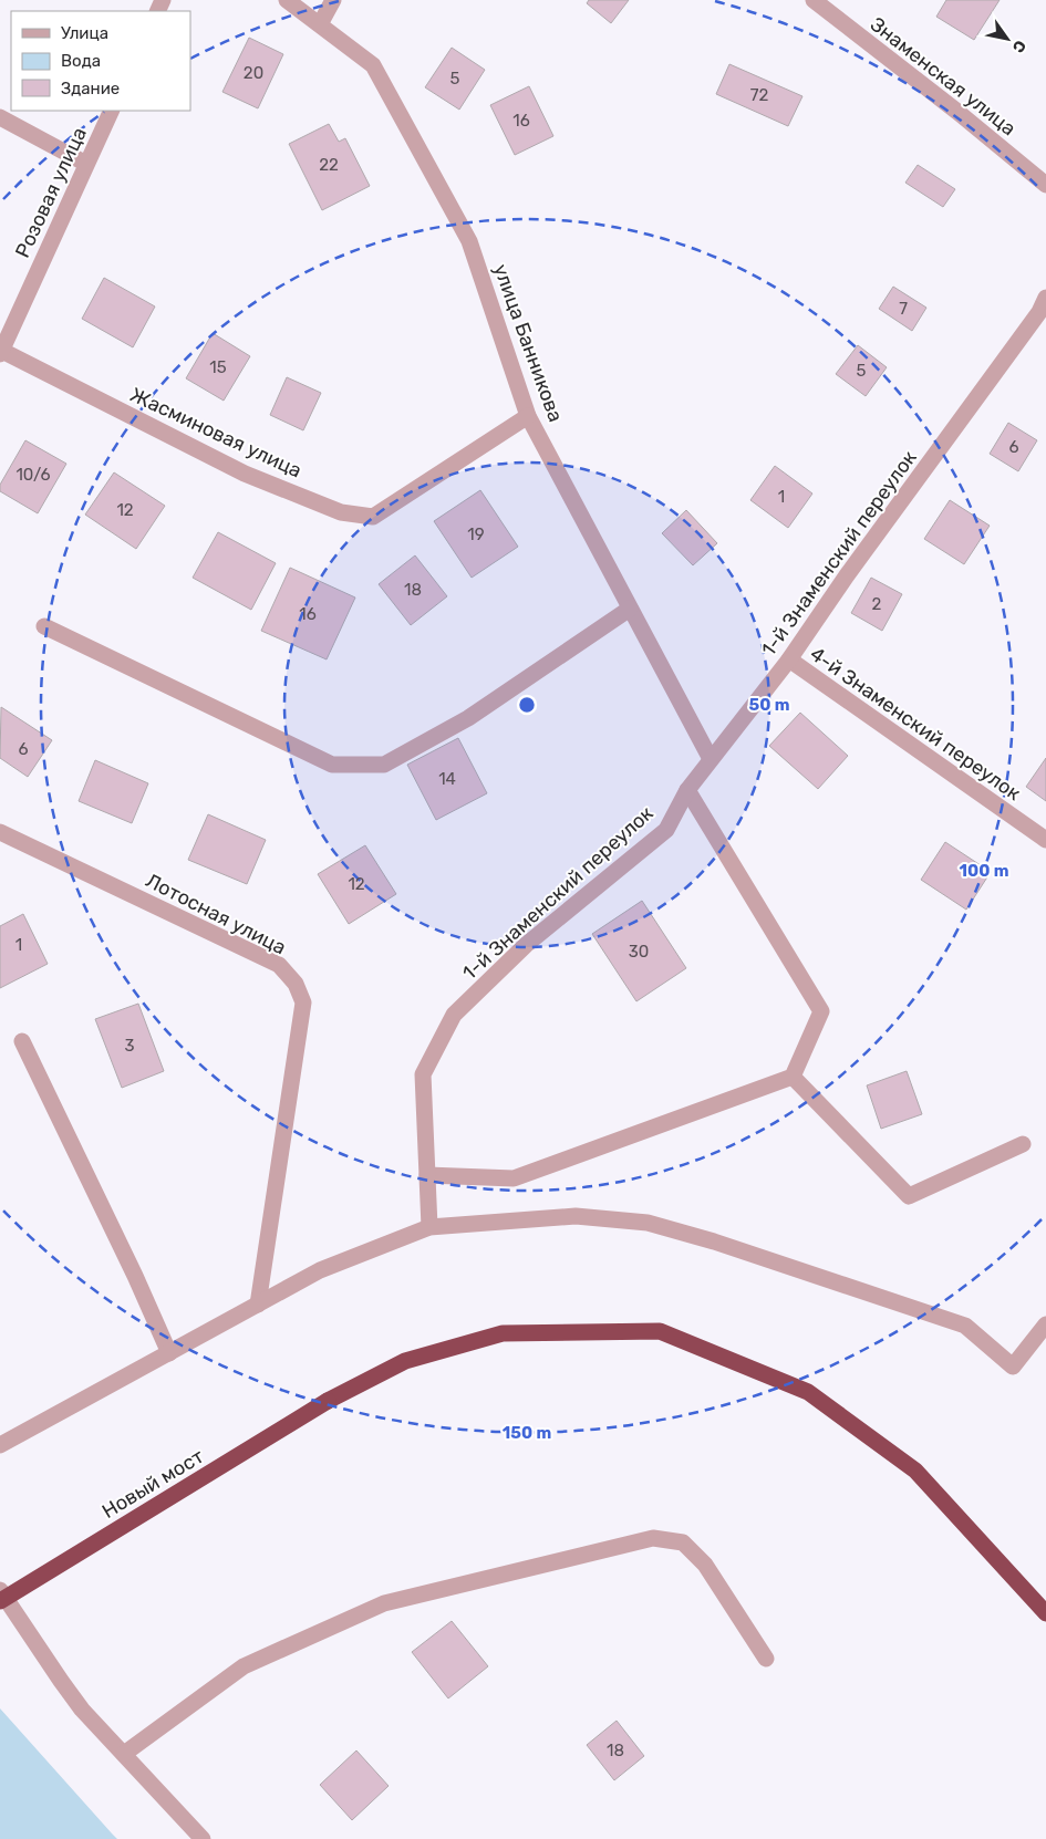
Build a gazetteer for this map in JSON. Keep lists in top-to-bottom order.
{
  "streets": {
    "highway": ["Новый мост"],
    "street": [
      "Знаменская улица",
      "Розовая улица",
      "улица Банникова",
      "Жасминовая улица",
      "1-й Знаменский переулок",
      "4-й Знаменский переулок",
      "Лотосная улица"
    ]
  },
  "crossings": [
    ["Розовая улица", "Жасминовая улица"],
    ["улица Банникова", "Жасминовая улица"],
    ["улица Банникова", "1-й Знаменский переулок"],
    ["1-й Знаменский переулок", "4-й Знаменский переулок"]
  ],
  "house_numbers": [
    "20",
    "5",
    "72",
    "16",
    "22",
    "7",
    "15",
    "5",
    "6",
    "10/6",
    "1",
    "12",
    "19",
    "18",
    "2",
    "16",
    "6",
    "14",
    "12",
    "1",
    "30",
    "3",
    "18"
  ],
  "legend": ["Улица", "Вода", "Здание"],
  "north": "bottom right",
  "rings": ["50 m", "100 m", "150 m"]
}
